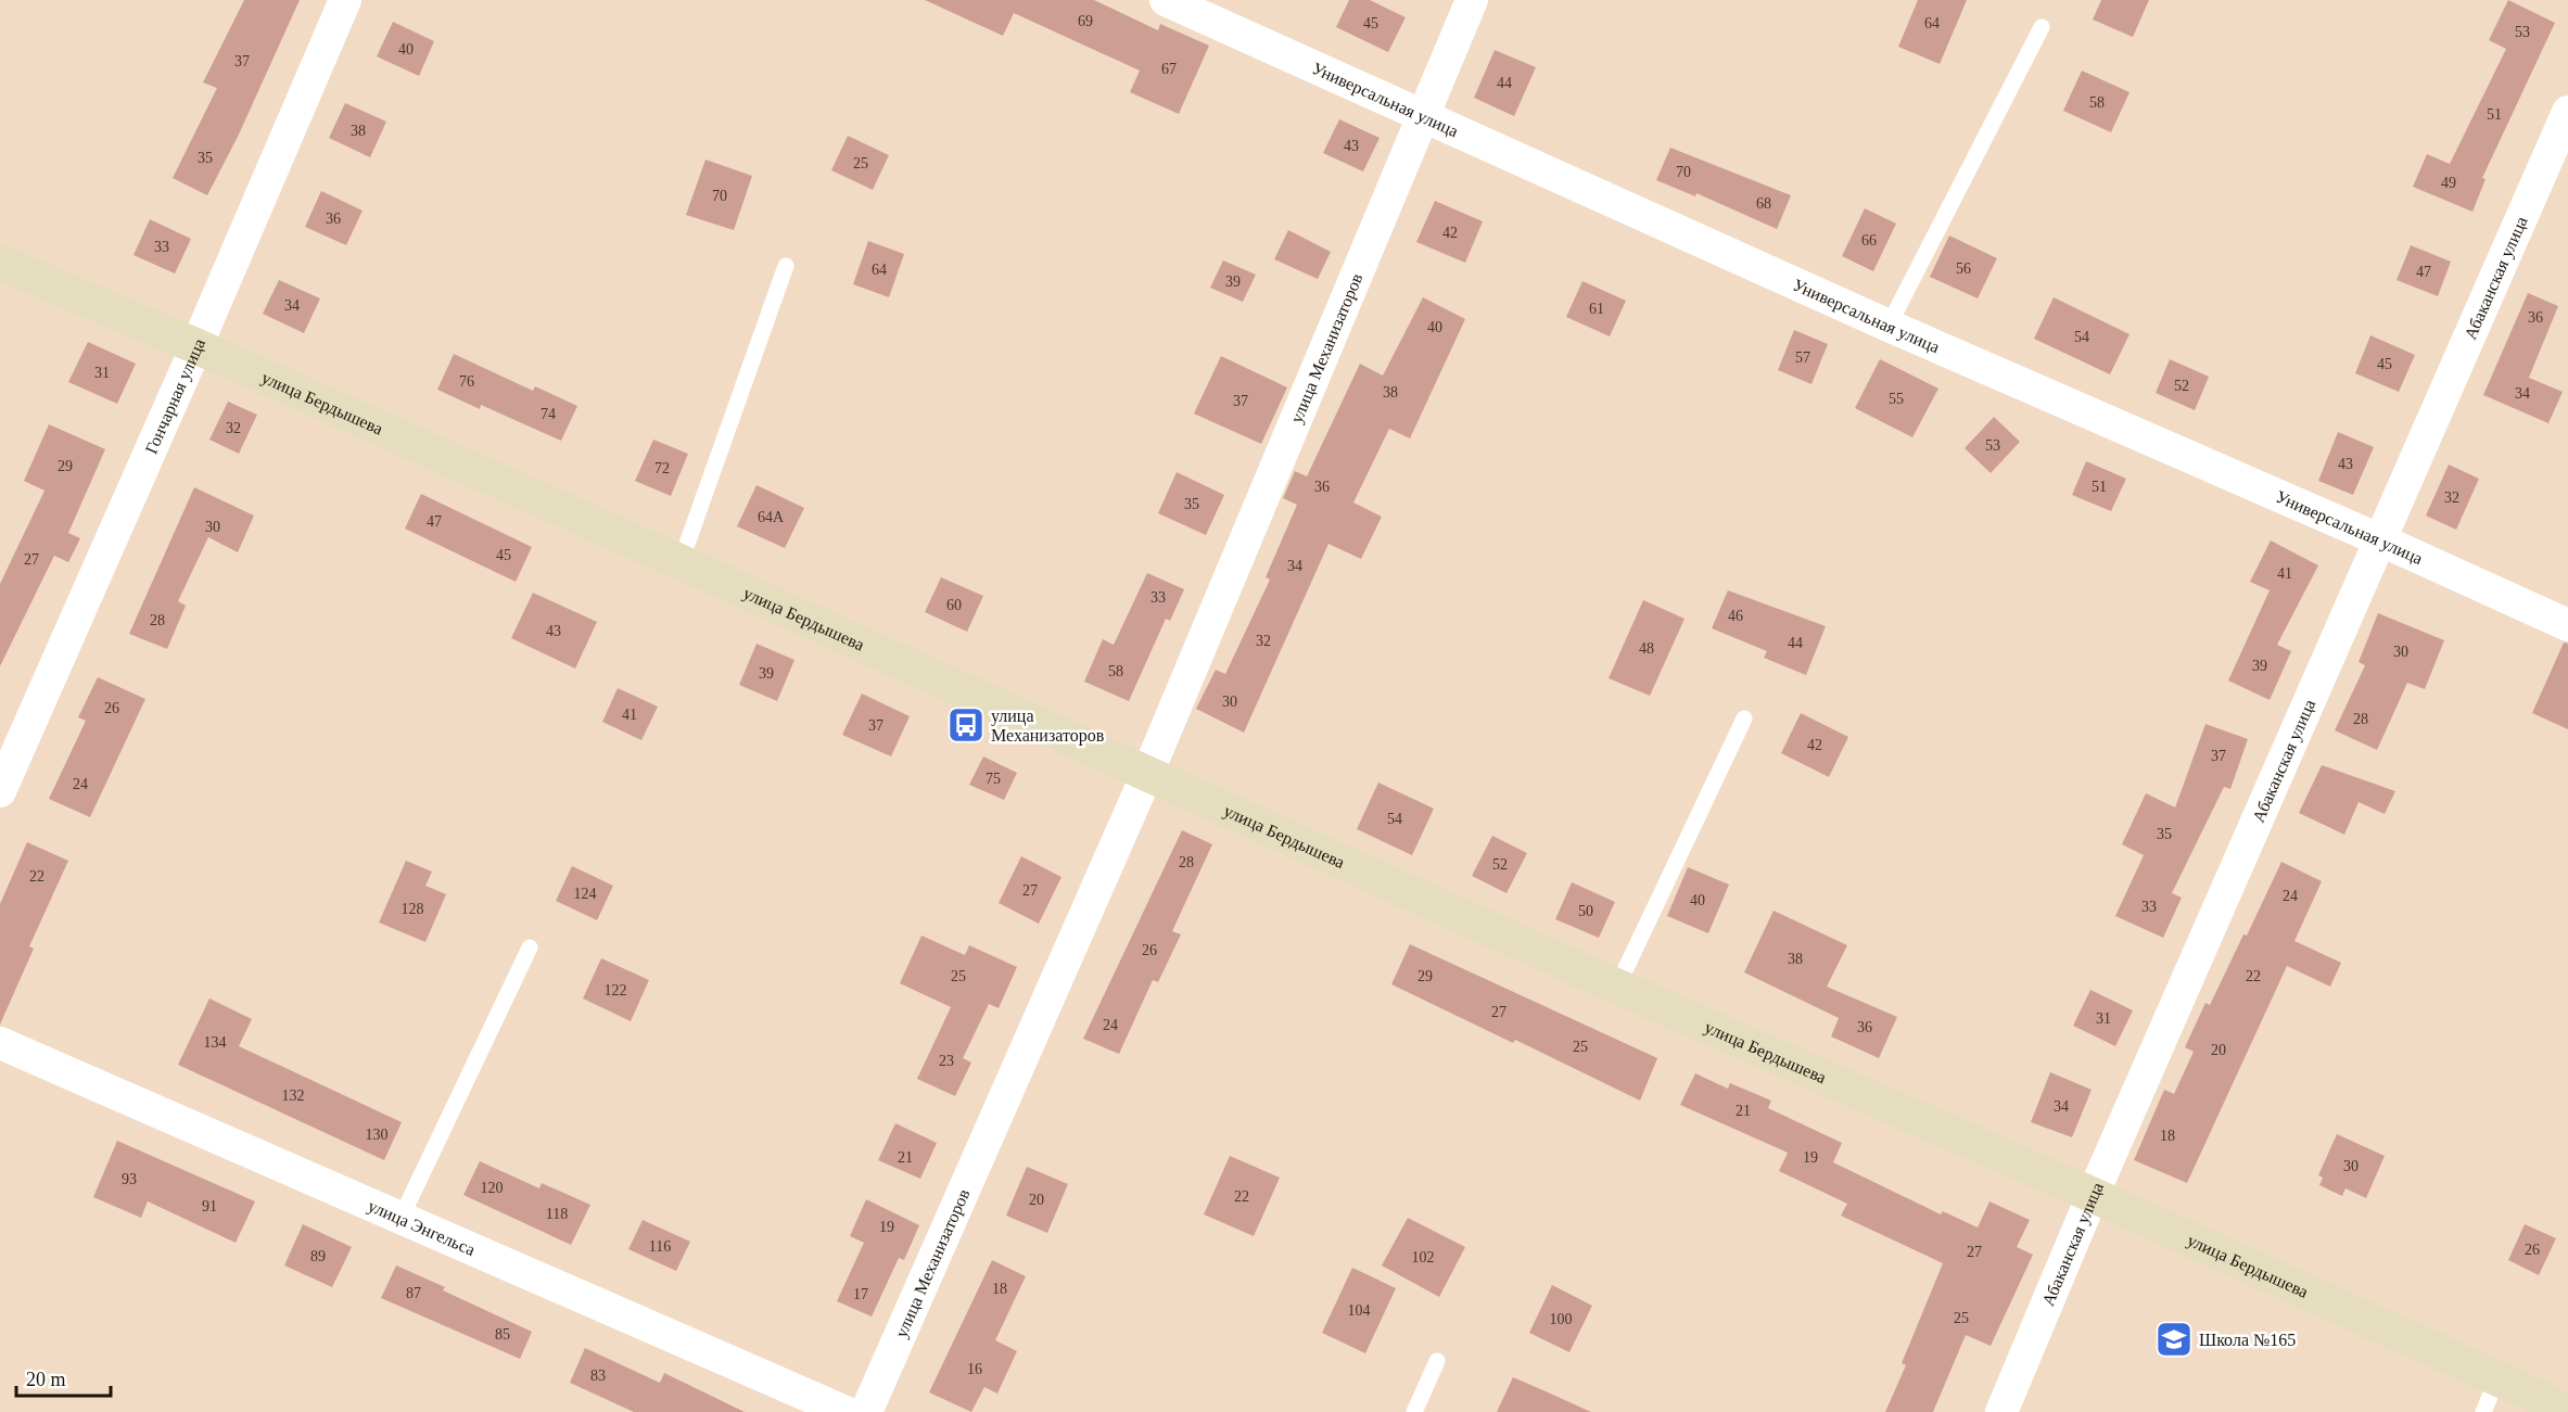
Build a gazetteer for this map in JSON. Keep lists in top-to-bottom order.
{
  "streets": {
    "street": [
      "Универсальная улица",
      "Абаканская улица",
      "улица Механизаторов",
      "Гончарная улица",
      "улица Бердышева",
      "улица Энгельса"
    ]
  },
  "crossings": [
    ["Универсальная улица", "Абаканская улица"],
    ["Универсальная улица", "улица Механизаторов"],
    ["Абаканская улица", "улица Бердышева"],
    ["улица Механизаторов", "улица Бердышева"],
    ["Гончарная улица", "улица Бердышева"]
  ],
  "places": {
    "bus stop": ["улица Механизаторов"],
    "school or university": ["Школа №165"]
  },
  "house_numbers": [
    "69",
    "45",
    "64",
    "53",
    "40",
    "37",
    "67",
    "44",
    "58",
    "51",
    "38",
    "43",
    "35",
    "25",
    "70",
    "49",
    "70",
    "68",
    "36",
    "42",
    "66",
    "33",
    "56",
    "64",
    "47",
    "39",
    "34",
    "61",
    "36",
    "40",
    "54",
    "57",
    "45",
    "31",
    "76",
    "52",
    "38",
    "34",
    "55",
    "37",
    "74",
    "32",
    "53",
    "43",
    "29",
    "72",
    "36",
    "51",
    "32",
    "35",
    "64А",
    "47",
    "30",
    "45",
    "27",
    "34",
    "41",
    "33",
    "60",
    "46",
    "28",
    "43",
    "32",
    "44",
    "48",
    "30",
    "39",
    "58",
    "39",
    "30",
    "26",
    "41",
    "28",
    "37",
    "42",
    "37",
    "75",
    "24",
    "54",
    "35",
    "28",
    "52",
    "22",
    "27",
    "124",
    "24",
    "40",
    "33",
    "128",
    "50",
    "26",
    "38",
    "25",
    "29",
    "22",
    "122",
    "27",
    "31",
    "24",
    "36",
    "134",
    "25",
    "20",
    "23",
    "132",
    "34",
    "21",
    "130",
    "18",
    "21",
    "19",
    "30",
    "93",
    "120",
    "22",
    "20",
    "91",
    "118",
    "19",
    "116",
    "26",
    "27",
    "89",
    "102",
    "18",
    "87",
    "17",
    "104",
    "25",
    "100",
    "85",
    "16",
    "83"
  ],
  "scale_bar": "20 m"
}
